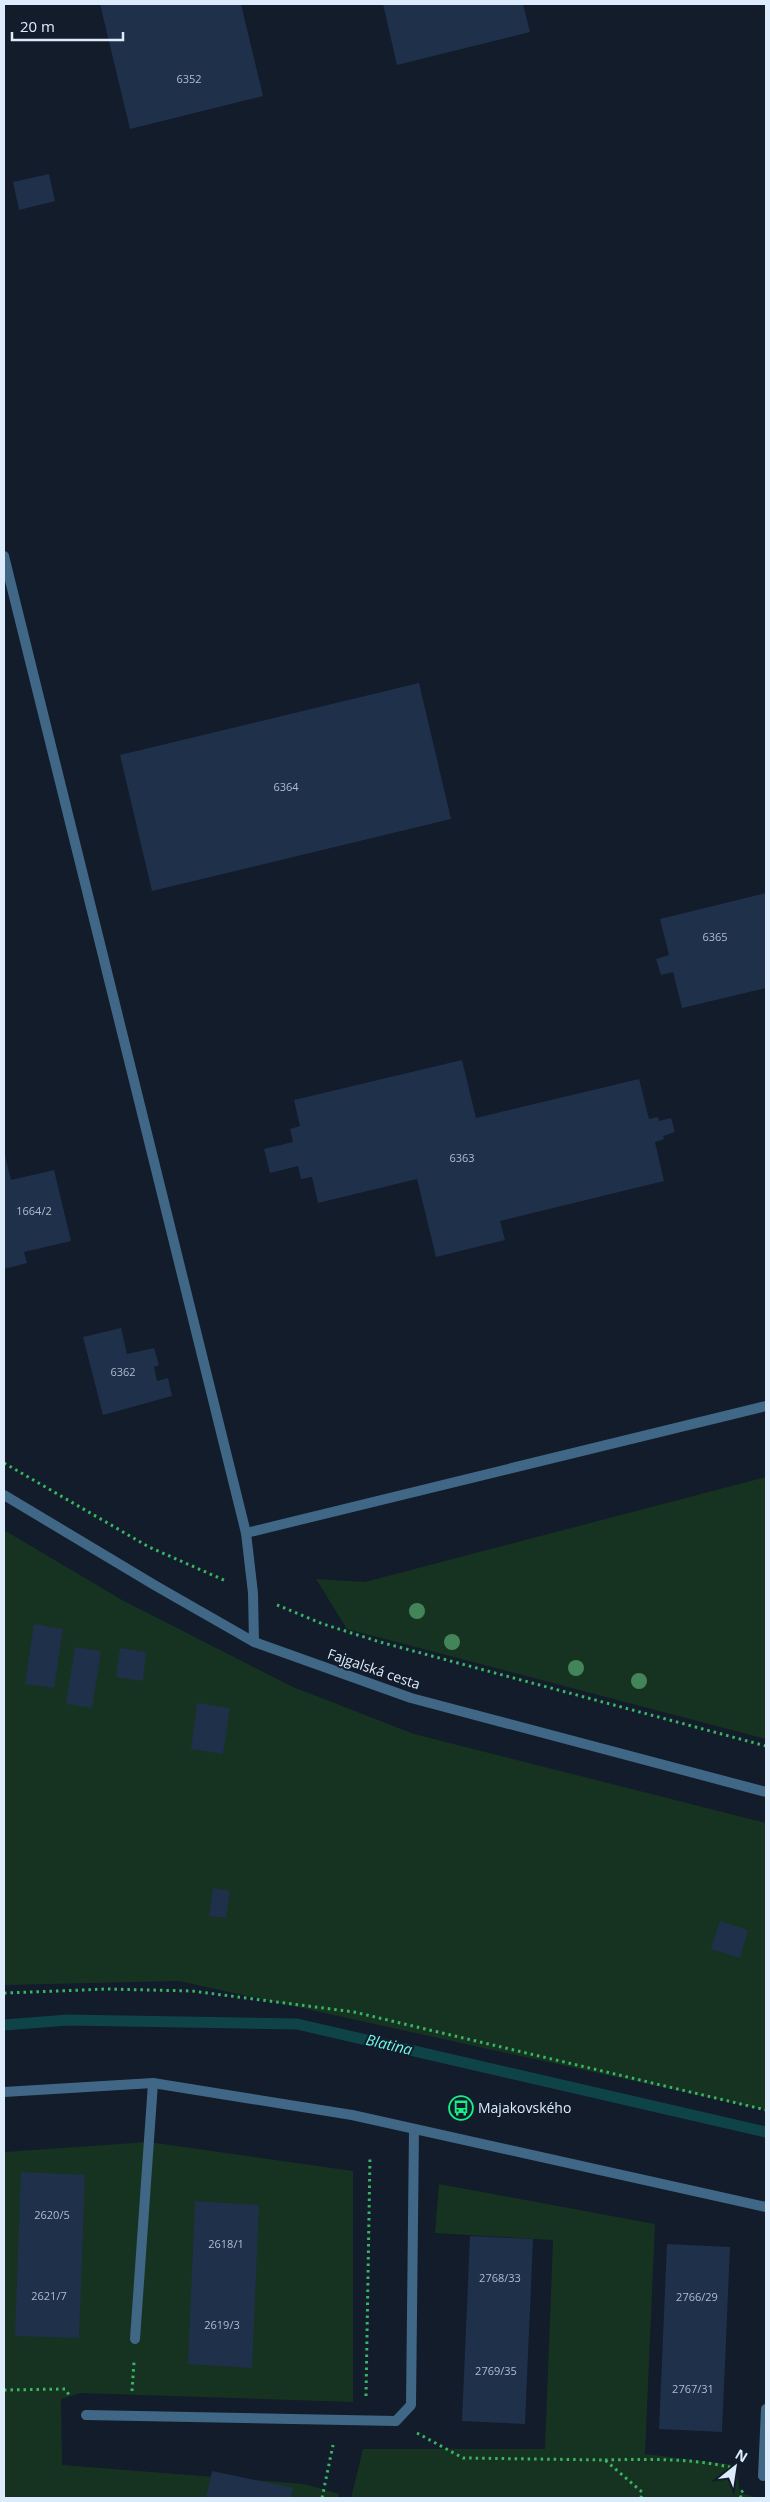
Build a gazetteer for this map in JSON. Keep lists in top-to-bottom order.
{
  "streets": {
    "street": ["Fajgalská cesta"]
  },
  "water": ["Blatina"],
  "places": {
    "bus stop": ["Majakovského"]
  },
  "house_numbers": [
    "6352",
    "6364",
    "6365",
    "6363",
    "1664/2",
    "6362",
    "2620/5",
    "2618/1",
    "2768/33",
    "2621/7",
    "2766/29",
    "2619/3",
    "2769/35",
    "2767/31"
  ],
  "scale_bar": "20 m",
  "north": "top right"
}
